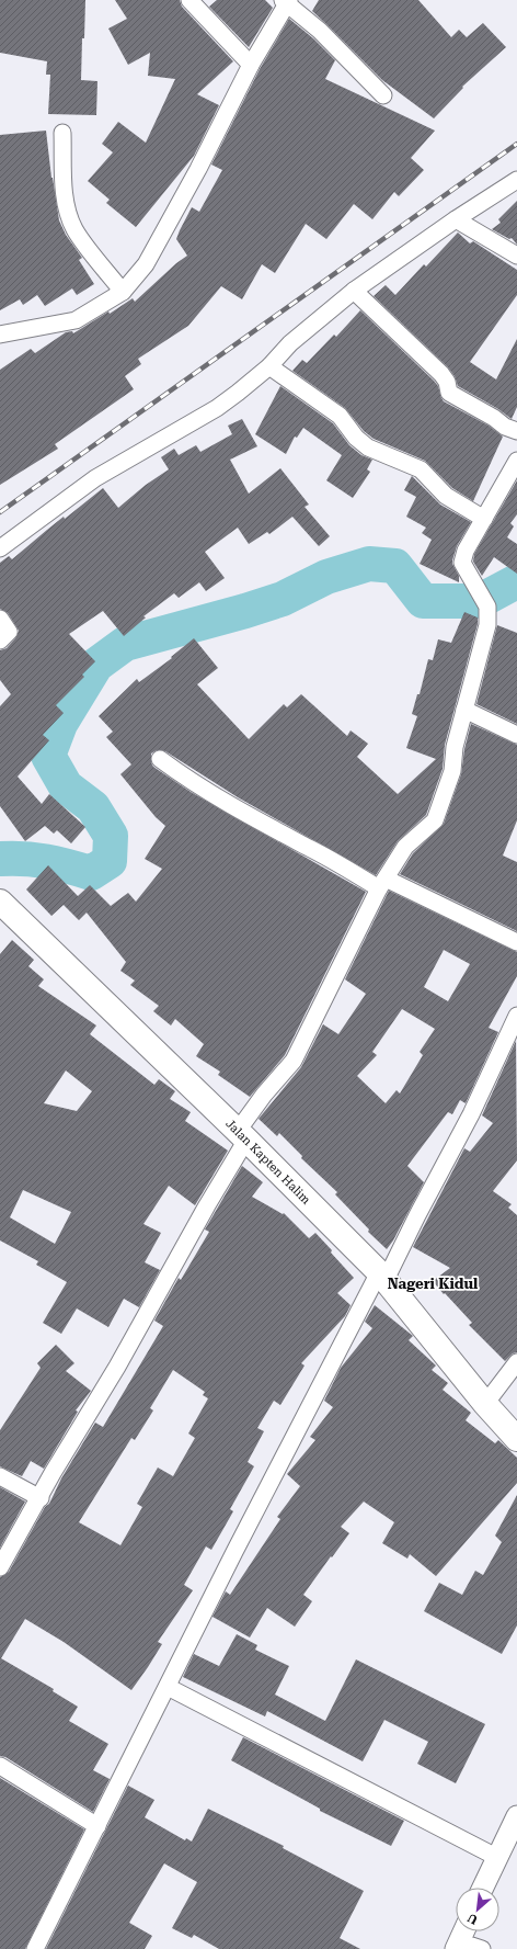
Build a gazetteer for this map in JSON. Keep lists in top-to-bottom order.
{
  "streets": {
    "main road": ["Jalan Kapten Halim"]
  },
  "districts": ["Nageri Kidul"],
  "north": "bottom left"
}
